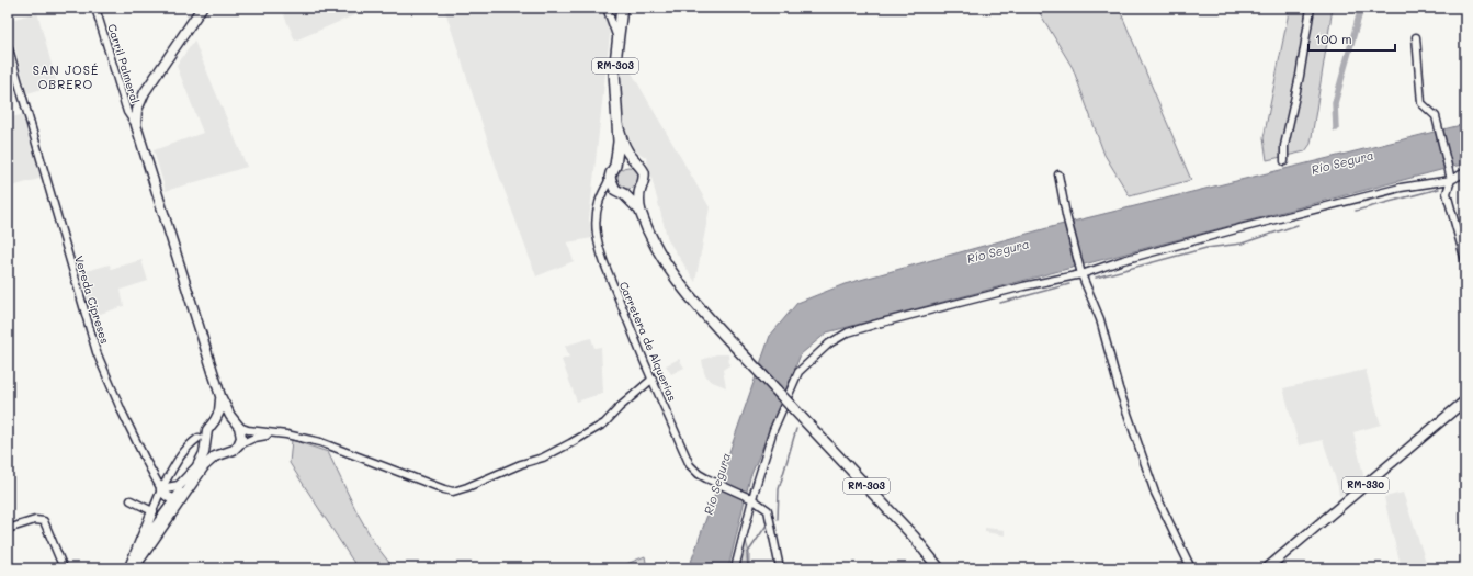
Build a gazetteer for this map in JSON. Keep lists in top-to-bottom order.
{
  "streets": {
    "highway": ["RM-303"],
    "main road": ["RM-330"],
    "street": ["Carril Palmeral", "Vereda Cipreses", "Carretera de Alquerías"]
  },
  "crossings": [
    ["RM-303", "Carretera de Alquerías"]
  ],
  "districts": ["SAN JOSÉ OBRERO"],
  "water": ["Río Segura"],
  "scale_bar": "100 m"
}
